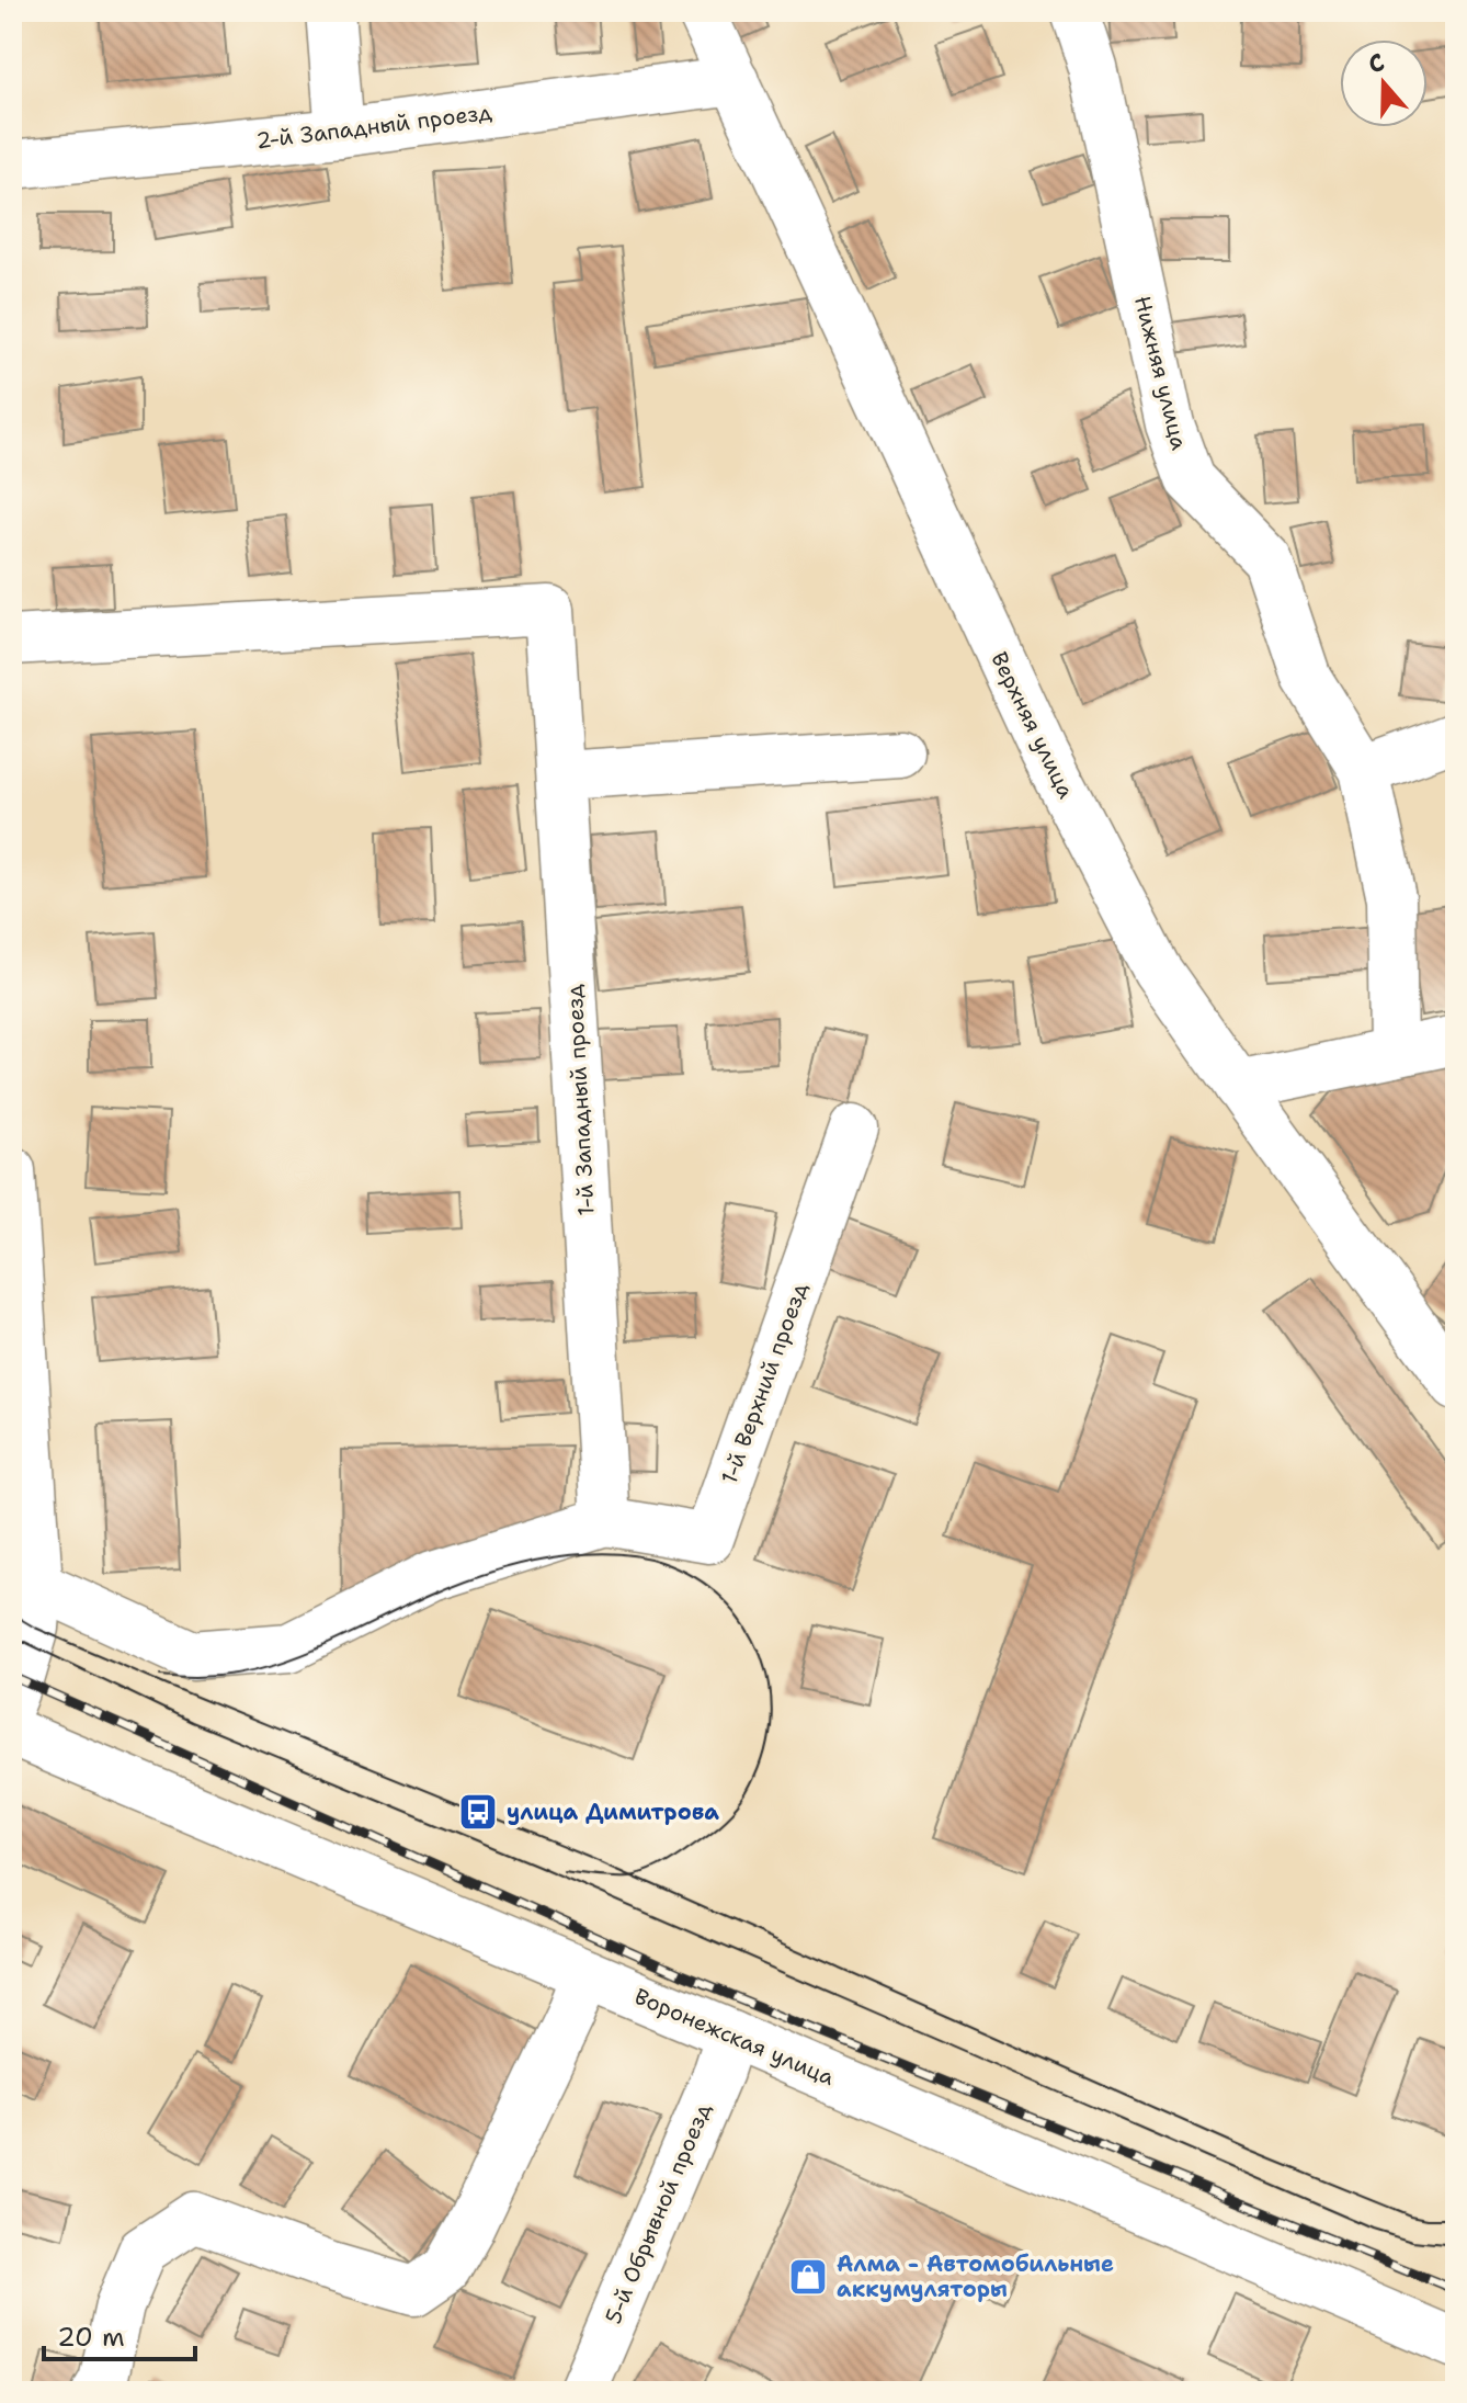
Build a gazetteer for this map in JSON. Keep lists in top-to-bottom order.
{
  "streets": {
    "street": [
      "2-й Западный проезд",
      "Нижняя улица",
      "Верхняя улица",
      "1-й Западный проезд",
      "1-й Верхний проезд",
      "Воронежская улица",
      "5-й Обрывной проезд"
    ]
  },
  "crossings": [
    ["2-й Западный проезд", "Верхняя улица"],
    ["1-й Западный проезд", "1-й Верхний проезд"],
    ["Воронежская улица", "5-й Обрывной проезд"]
  ],
  "places": {
    "bus stop": ["улица Димитрова"],
    "shop": ["Алма - Автомобильные аккумуляторы"]
  },
  "scale_bar": "20 m",
  "north": "top"
}
